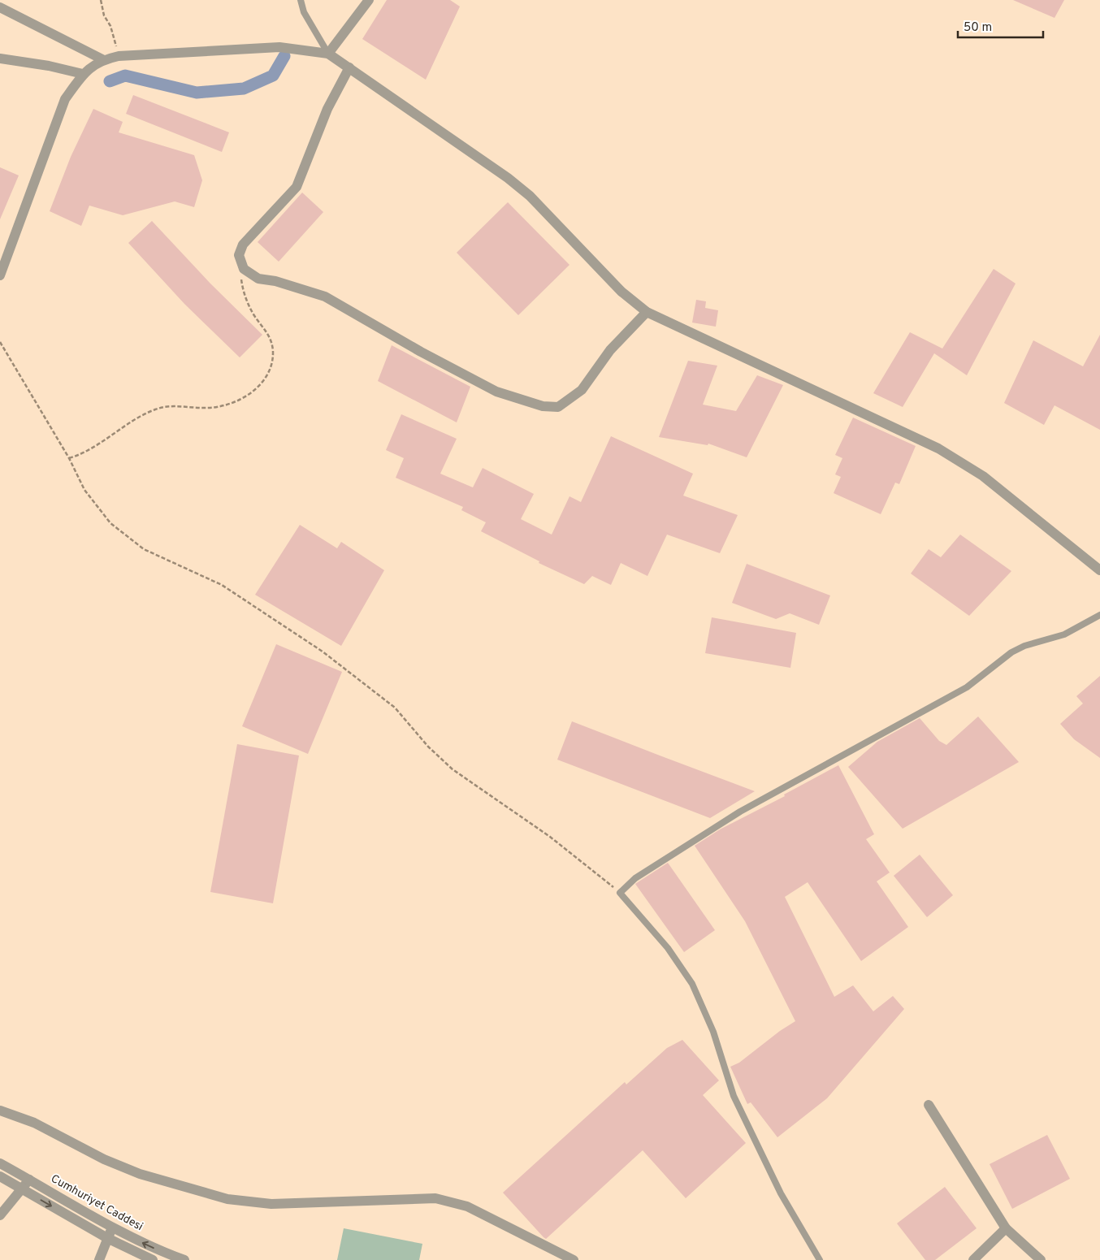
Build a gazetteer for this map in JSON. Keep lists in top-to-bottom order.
{
  "streets": {
    "street": ["Cumhuriyet Caddesi"]
  },
  "scale_bar": "50 m"
}
